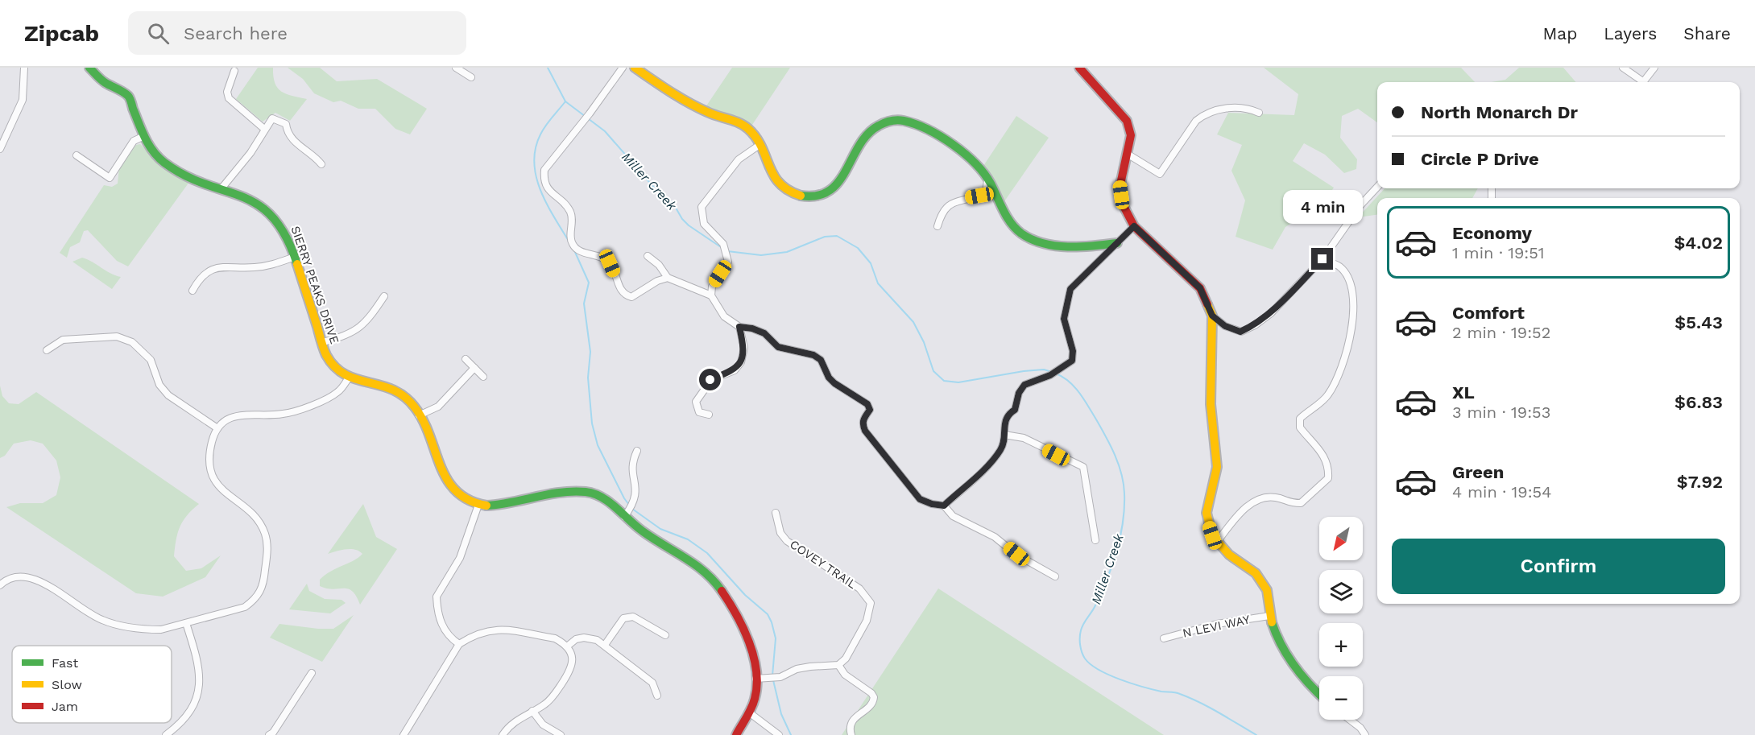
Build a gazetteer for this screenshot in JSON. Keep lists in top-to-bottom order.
{
  "streets": {
    "street": ["SIERRY PEAKS DRIVE", "COVEY TRAIL", "N LEVI WAY"]
  },
  "water": ["Miller Creek"],
  "legend": ["Fast", "Slow", "Jam"],
  "north": "bottom left",
  "page": {
    "header": "Zipcab",
    "search": "Search here",
    "nav": ["Map", "Layers", "Share"],
    "banner": ["North Monarch Dr", "Circle P Drive"],
    "bubble": "4 min",
    "list": [
      {
        "name": "Economy",
        "note": "1 min · 19:51",
        "value": "$4.02"
      },
      {
        "name": "Comfort",
        "note": "2 min · 19:52",
        "value": "$5.43"
      },
      {
        "name": "XL",
        "note": "3 min · 19:53",
        "value": "$6.83"
      },
      {
        "name": "Green",
        "note": "4 min · 19:54",
        "value": "$7.92"
      }
    ],
    "map_buttons": ["+", "−"],
    "buttons": "Confirm"
  }
}
